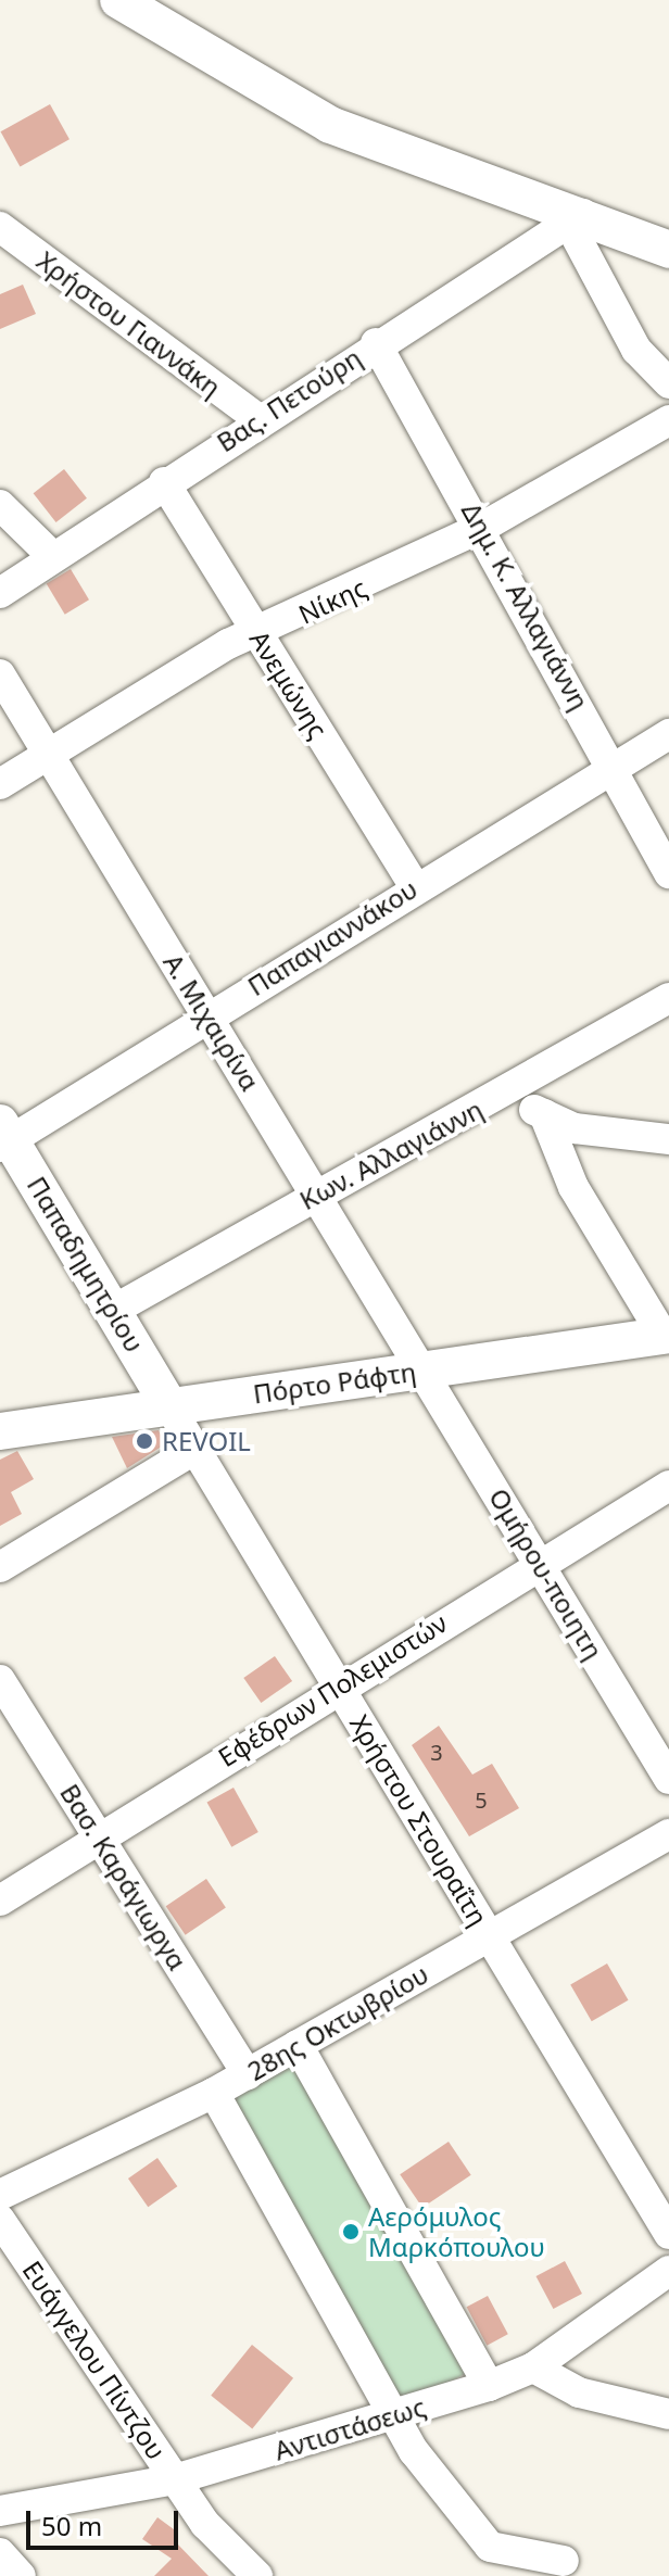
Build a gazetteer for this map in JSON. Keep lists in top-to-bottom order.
{
  "streets": {
    "main road": ["Παπαδημητρίου", "Πόρτο Ράφτη"],
    "street": [
      "Χρήστου Γιαννάκη",
      "Βας. Πετούρη",
      "Νίκης",
      "Δημ. Κ. Αλλαγιάννη",
      "Ανεμώνης",
      "Παπαγιαννάκου",
      "Α. Μιχαιρίνα",
      "Κων. Αλλαγιάννη",
      "Ομήρου-ποιητη",
      "Εφέδρων Πολεμιστών",
      "Χρήστου Στουραΐτη",
      "Βασ. Καράγιωργα",
      "28ης Οκτωβρίου",
      "Ευάγγελου Πίντζου",
      "Αντιστάσεως"
    ]
  },
  "crossings": [
    ["Χρήστου Γιαννάκη", "Βας. Πετούρη"],
    ["Βας. Πετούρη", "Δημ. Κ. Αλλαγιάννη"],
    ["Βας. Πετούρη", "Ανεμώνης"],
    ["Νίκης", "Δημ. Κ. Αλλαγιάννη"],
    ["Νίκης", "Ανεμώνης"],
    ["Νίκης", "Α. Μιχαιρίνα"],
    ["Δημ. Κ. Αλλαγιάννη", "Παπαγιαννάκου"],
    ["Ανεμώνης", "Παπαγιαννάκου"],
    ["Παπαγιαννάκου", "Α. Μιχαιρίνα"],
    ["Παπαγιαννάκου", "Παπαδημητρίου"],
    ["Α. Μιχαιρίνα", "Κων. Αλλαγιάννη"],
    ["Α. Μιχαιρίνα", "Πόρτο Ράφτη"],
    ["Α. Μιχαιρίνα", "Ομήρου-ποιητη"],
    ["Κων. Αλλαγιάννη", "Παπαδημητρίου"],
    ["Παπαδημητρίου", "Πόρτο Ράφτη"],
    ["Παπαδημητρίου", "Χρήστου Στουραΐτη"],
    ["Πόρτο Ράφτη", "Ομήρου-ποιητη"],
    ["Πόρτο Ράφτη", "Χρήστου Στουραΐτη"],
    ["Ομήρου-ποιητη", "Εφέδρων Πολεμιστών"],
    ["Εφέδρων Πολεμιστών", "Χρήστου Στουραΐτη"],
    ["Εφέδρων Πολεμιστών", "Βασ. Καράγιωργα"],
    ["Χρήστου Στουραΐτη", "28ης Οκτωβρίου"],
    ["Βασ. Καράγιωργα", "28ης Οκτωβρίου"],
    ["Ευάγγελου Πίντζου", "Αντιστάσεως"]
  ],
  "places": ["REVOIL", "Αερόμυλος Μαρκόπουλου"],
  "house_numbers": ["3", "5"],
  "scale_bar": "50 m"
}
